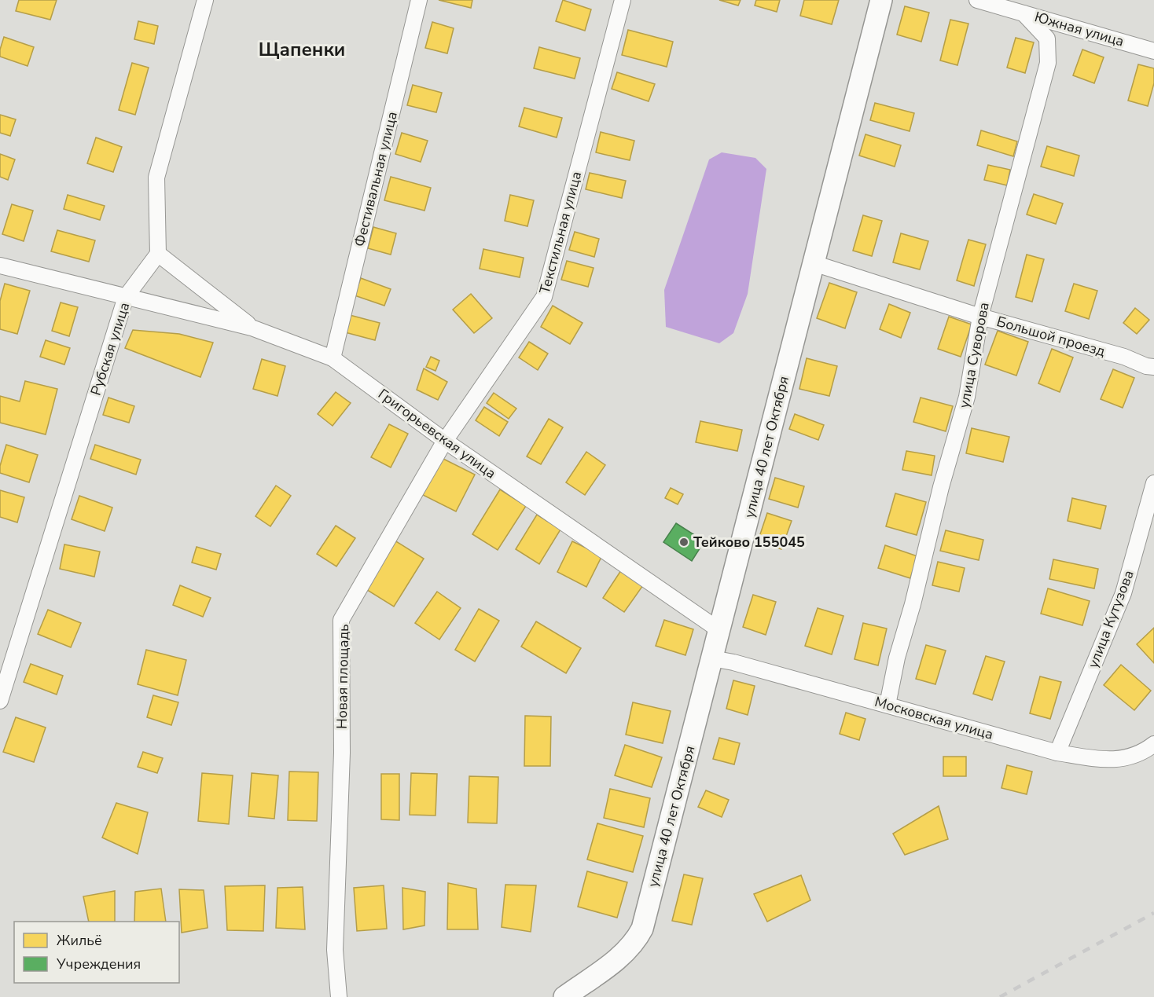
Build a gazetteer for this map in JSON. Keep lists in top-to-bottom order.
{
  "streets": {
    "street": [
      "Южная улица",
      "Фестивальная улица",
      "Текстильная улица",
      "Большой проезд",
      "Рубская улица",
      "улица Суворова",
      "Григорьевская улица",
      "улица 40 лет Октября",
      "улица Кутузова",
      "Новая площадь",
      "Московская улица"
    ]
  },
  "crossings": [
    ["Южная улица", "улица Суворова"],
    ["Фестивальная улица", "Григорьевская улица"],
    ["Текстильная улица", "Григорьевская улица"],
    ["Текстильная улица", "Новая площадь"],
    ["Большой проезд", "улица Суворова"],
    ["Большой проезд", "улица 40 лет Октября"],
    ["Рубская улица", "Григорьевская улица"],
    ["улица Суворова", "Московская улица"],
    ["Григорьевская улица", "улица 40 лет Октября"],
    ["улица 40 лет Октября", "Московская улица"],
    ["улица Кутузова", "Московская улица"]
  ],
  "districts": ["Щапенки"],
  "places": ["Тейково 155045"],
  "legend": ["Жильё", "Учреждения"]
}
